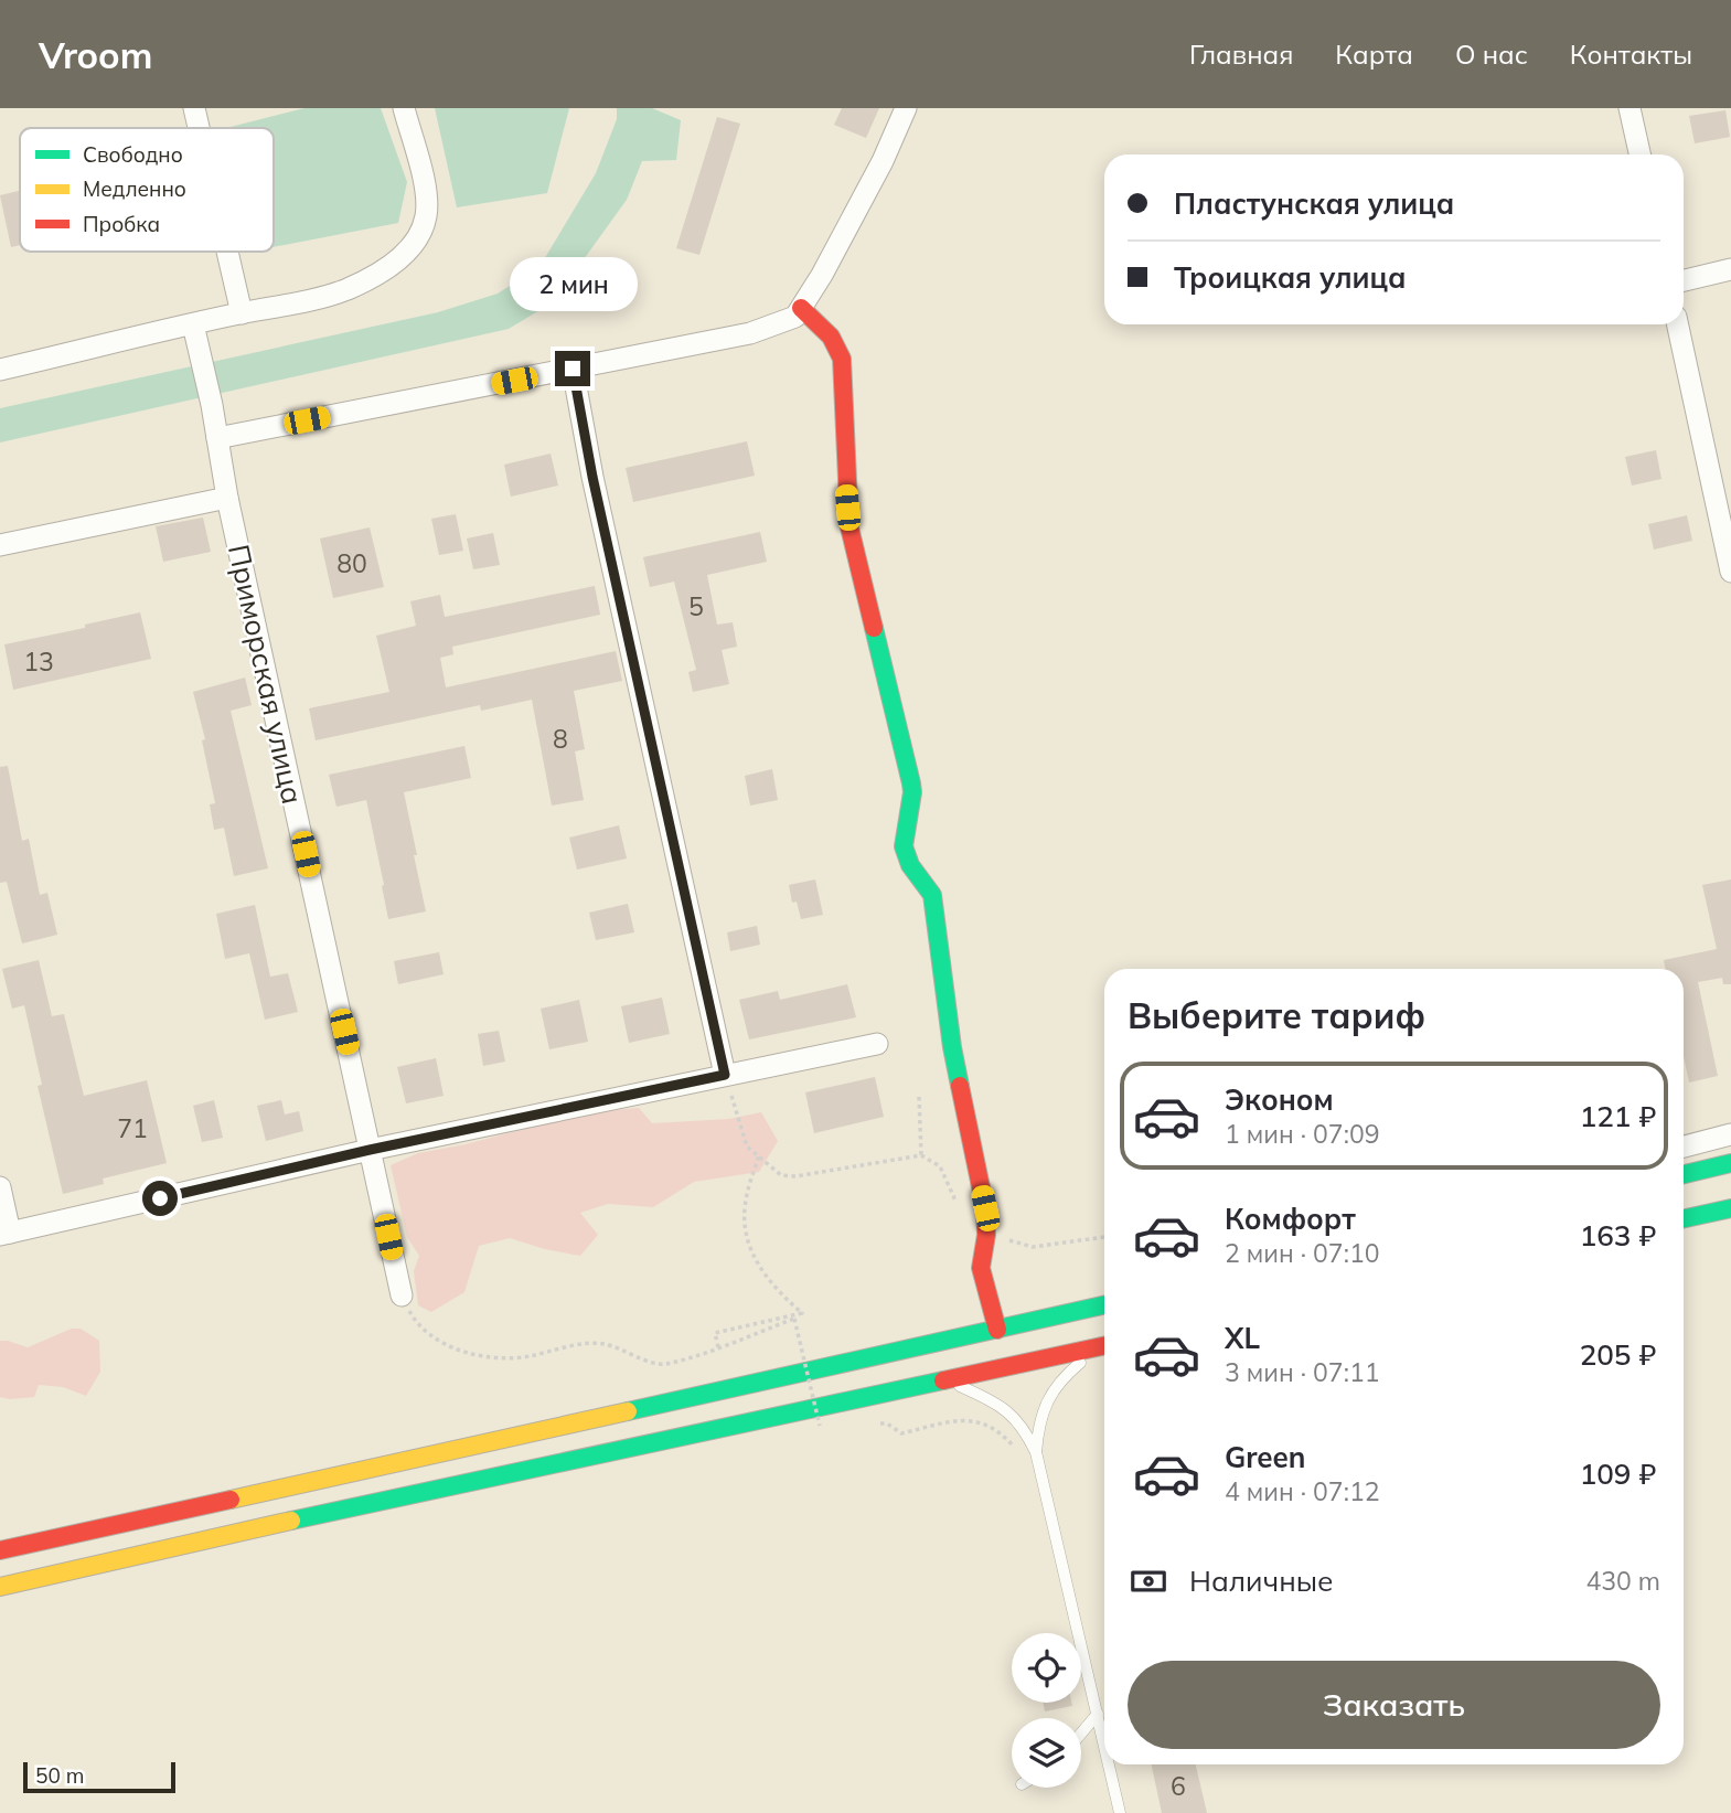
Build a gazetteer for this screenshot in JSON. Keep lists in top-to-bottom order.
{
  "streets": {
    "street": ["Приморская улица"]
  },
  "house_numbers": [
    "80",
    "5",
    "13",
    "8",
    "71",
    "6"
  ],
  "legend": ["Свободно", "Медленно", "Пробка"],
  "scale_bar": "50 m",
  "page": {
    "header": "Vroom",
    "nav": [
      "Главная",
      "Карта",
      "О нас",
      "Контакты"
    ],
    "banner": ["Пластунская улица", "Троицкая улица"],
    "bubble": "2 мин",
    "heading": "Выберите тариф",
    "list": [
      {
        "name": "Эконом",
        "note": "1 мин · 07:09",
        "value": "121 ₽"
      },
      {
        "name": "Комфорт",
        "note": "2 мин · 07:10",
        "value": "163 ₽"
      },
      {
        "name": "XL",
        "note": "3 мин · 07:11",
        "value": "205 ₽"
      },
      {
        "name": "Green",
        "note": "4 мин · 07:12",
        "value": "109 ₽"
      }
    ],
    "pay": ["Наличные", "430 m"],
    "buttons": "Заказать",
    "scale": "50 m"
  }
}
